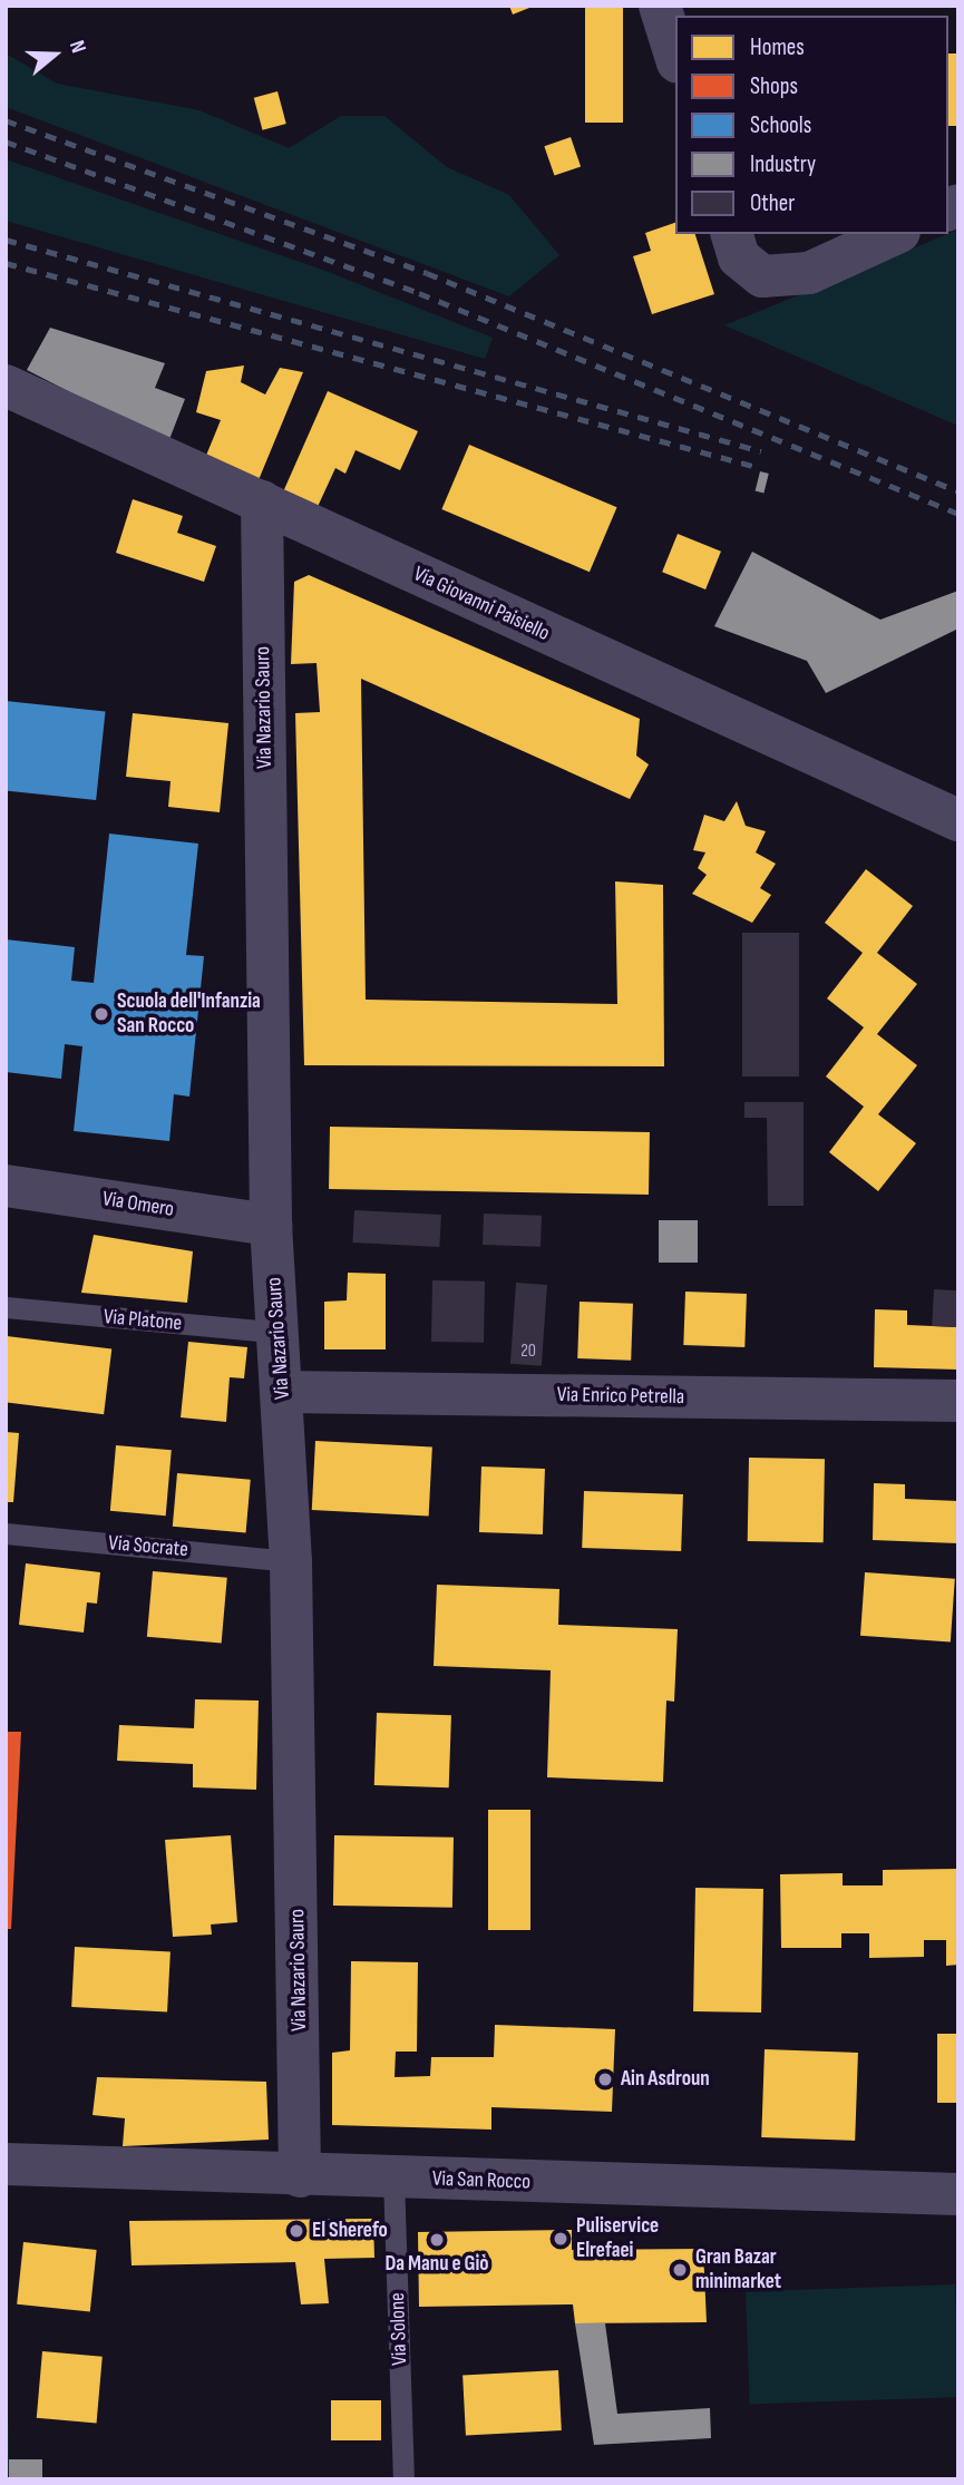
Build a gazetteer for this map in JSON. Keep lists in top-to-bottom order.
{
  "streets": {
    "street": [
      "Via Giovanni Paisiello",
      "Via Nazario Sauro",
      "Via Omero",
      "Via Enrico Petrella",
      "Via San Rocco"
    ],
    "lane": ["Via Platone", "Via Socrate", "Via Solone"]
  },
  "crossings": [
    ["Via Giovanni Paisiello", "Via Nazario Sauro"],
    ["Via Nazario Sauro", "Via Omero"],
    ["Via Nazario Sauro", "Via Platone"],
    ["Via Nazario Sauro", "Via Enrico Petrella"],
    ["Via Nazario Sauro", "Via Socrate"],
    ["Via Nazario Sauro", "Via San Rocco"],
    ["Via San Rocco", "Via Solone"]
  ],
  "places": [
    "Scuola dell'Infanzia San Rocco",
    "Ain Asdroun",
    "El Sherefo",
    "Puliservice Elrefaei",
    "Da Manu e Giò",
    "Gran Bazar minimarket"
  ],
  "house_numbers": ["20"],
  "legend": [
    "Homes",
    "Shops",
    "Schools",
    "Industry",
    "Other"
  ],
  "north": "right"
}
